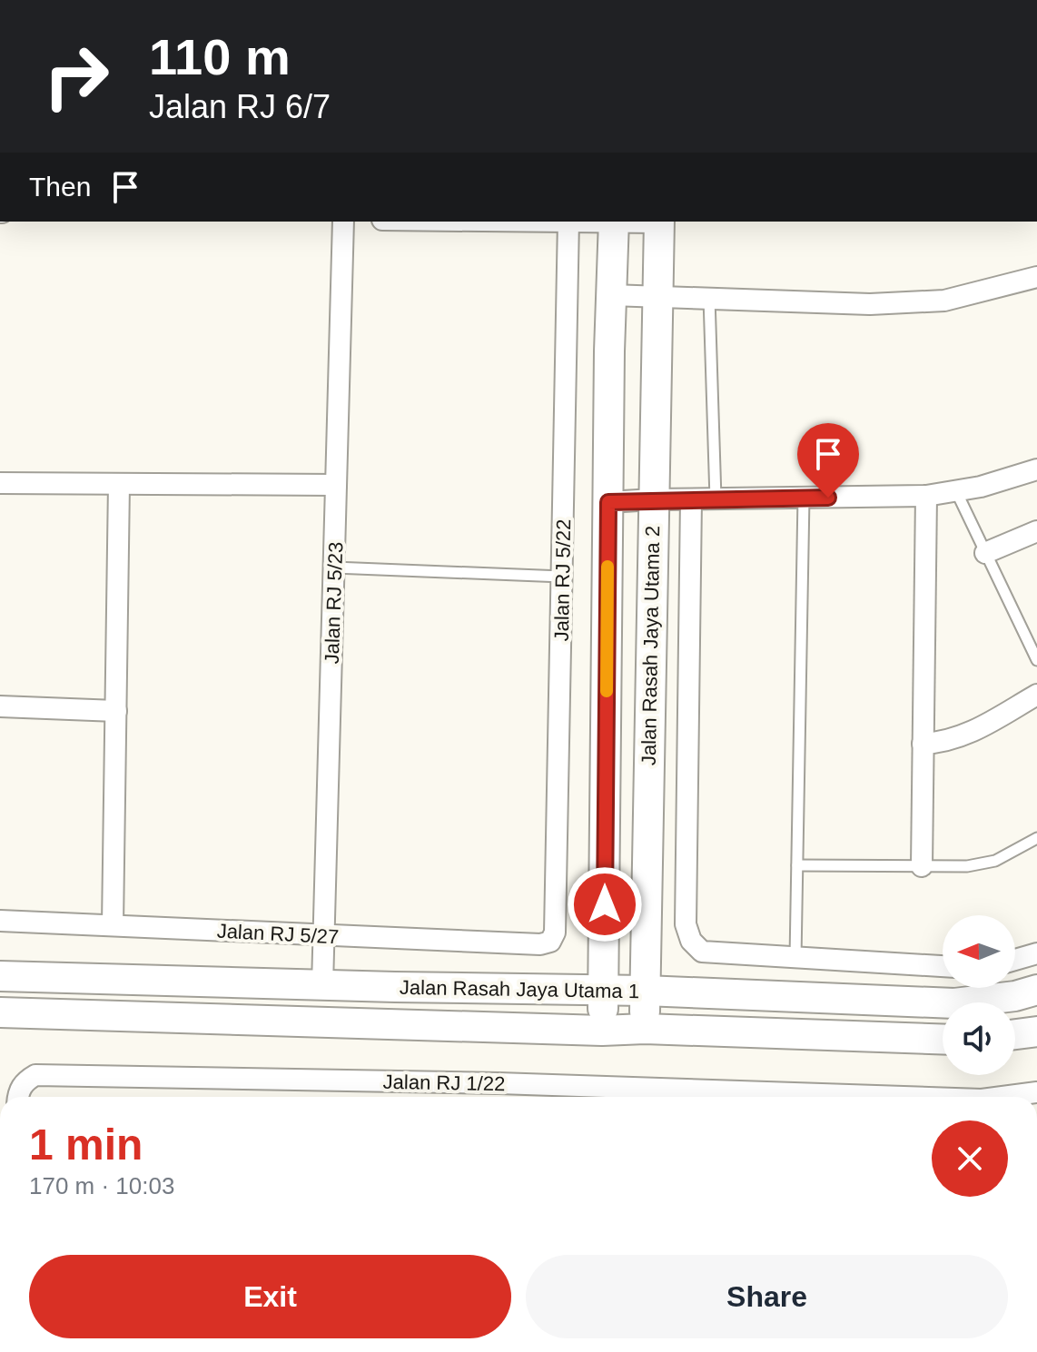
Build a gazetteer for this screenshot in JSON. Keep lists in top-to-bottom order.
{
  "streets": {
    "main road": ["Jalan Rasah Jaya Utama 2", "Jalan Rasah Jaya Utama 1"],
    "street": [
      "Jalan RJ 5/22",
      "Jalan RJ 5/23",
      "Jalan RJ 5/27",
      "Jalan RJ 1/22"
    ]
  },
  "crossings": [
    ["Jalan RJ 5/22", "Jalan RJ 5/27"],
    ["Jalan RJ 5/23", "Jalan RJ 5/27"],
    ["Jalan RJ 5/23", "Jalan Rasah Jaya Utama 1"],
    ["Jalan Rasah Jaya Utama 2", "Jalan Rasah Jaya Utama 1"]
  ],
  "north": "left",
  "page": {
    "turn": ["110 m", "Jalan RJ 6/7"],
    "then": "Then",
    "heading": ["1 min", "170 m · 10:03"],
    "buttons": ["Exit", "Share"]
  }
}
